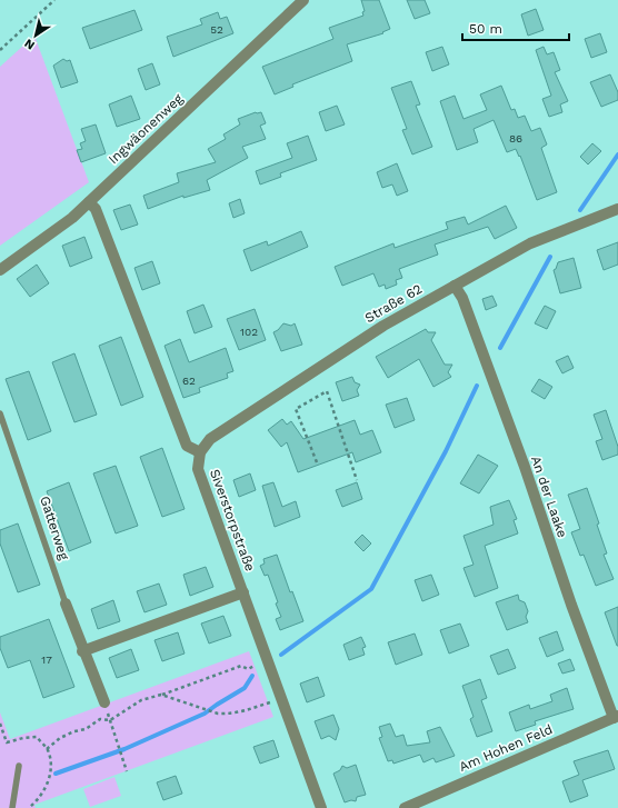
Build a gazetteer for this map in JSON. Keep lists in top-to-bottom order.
{
  "streets": {
    "street": [
      "Ingwäonenweg",
      "Straße 62",
      "An der Laake",
      "Siverstorpstraße",
      "Gatterweg",
      "Am Hohen Feld"
    ]
  },
  "crossings": [
    ["Straße 62", "An der Laake"],
    ["Straße 62", "Siverstorpstraße"],
    ["An der Laake", "Am Hohen Feld"]
  ],
  "house_numbers": [
    "52",
    "86",
    "102",
    "62",
    "17"
  ],
  "scale_bar": "50 m",
  "north": "bottom left"
}
